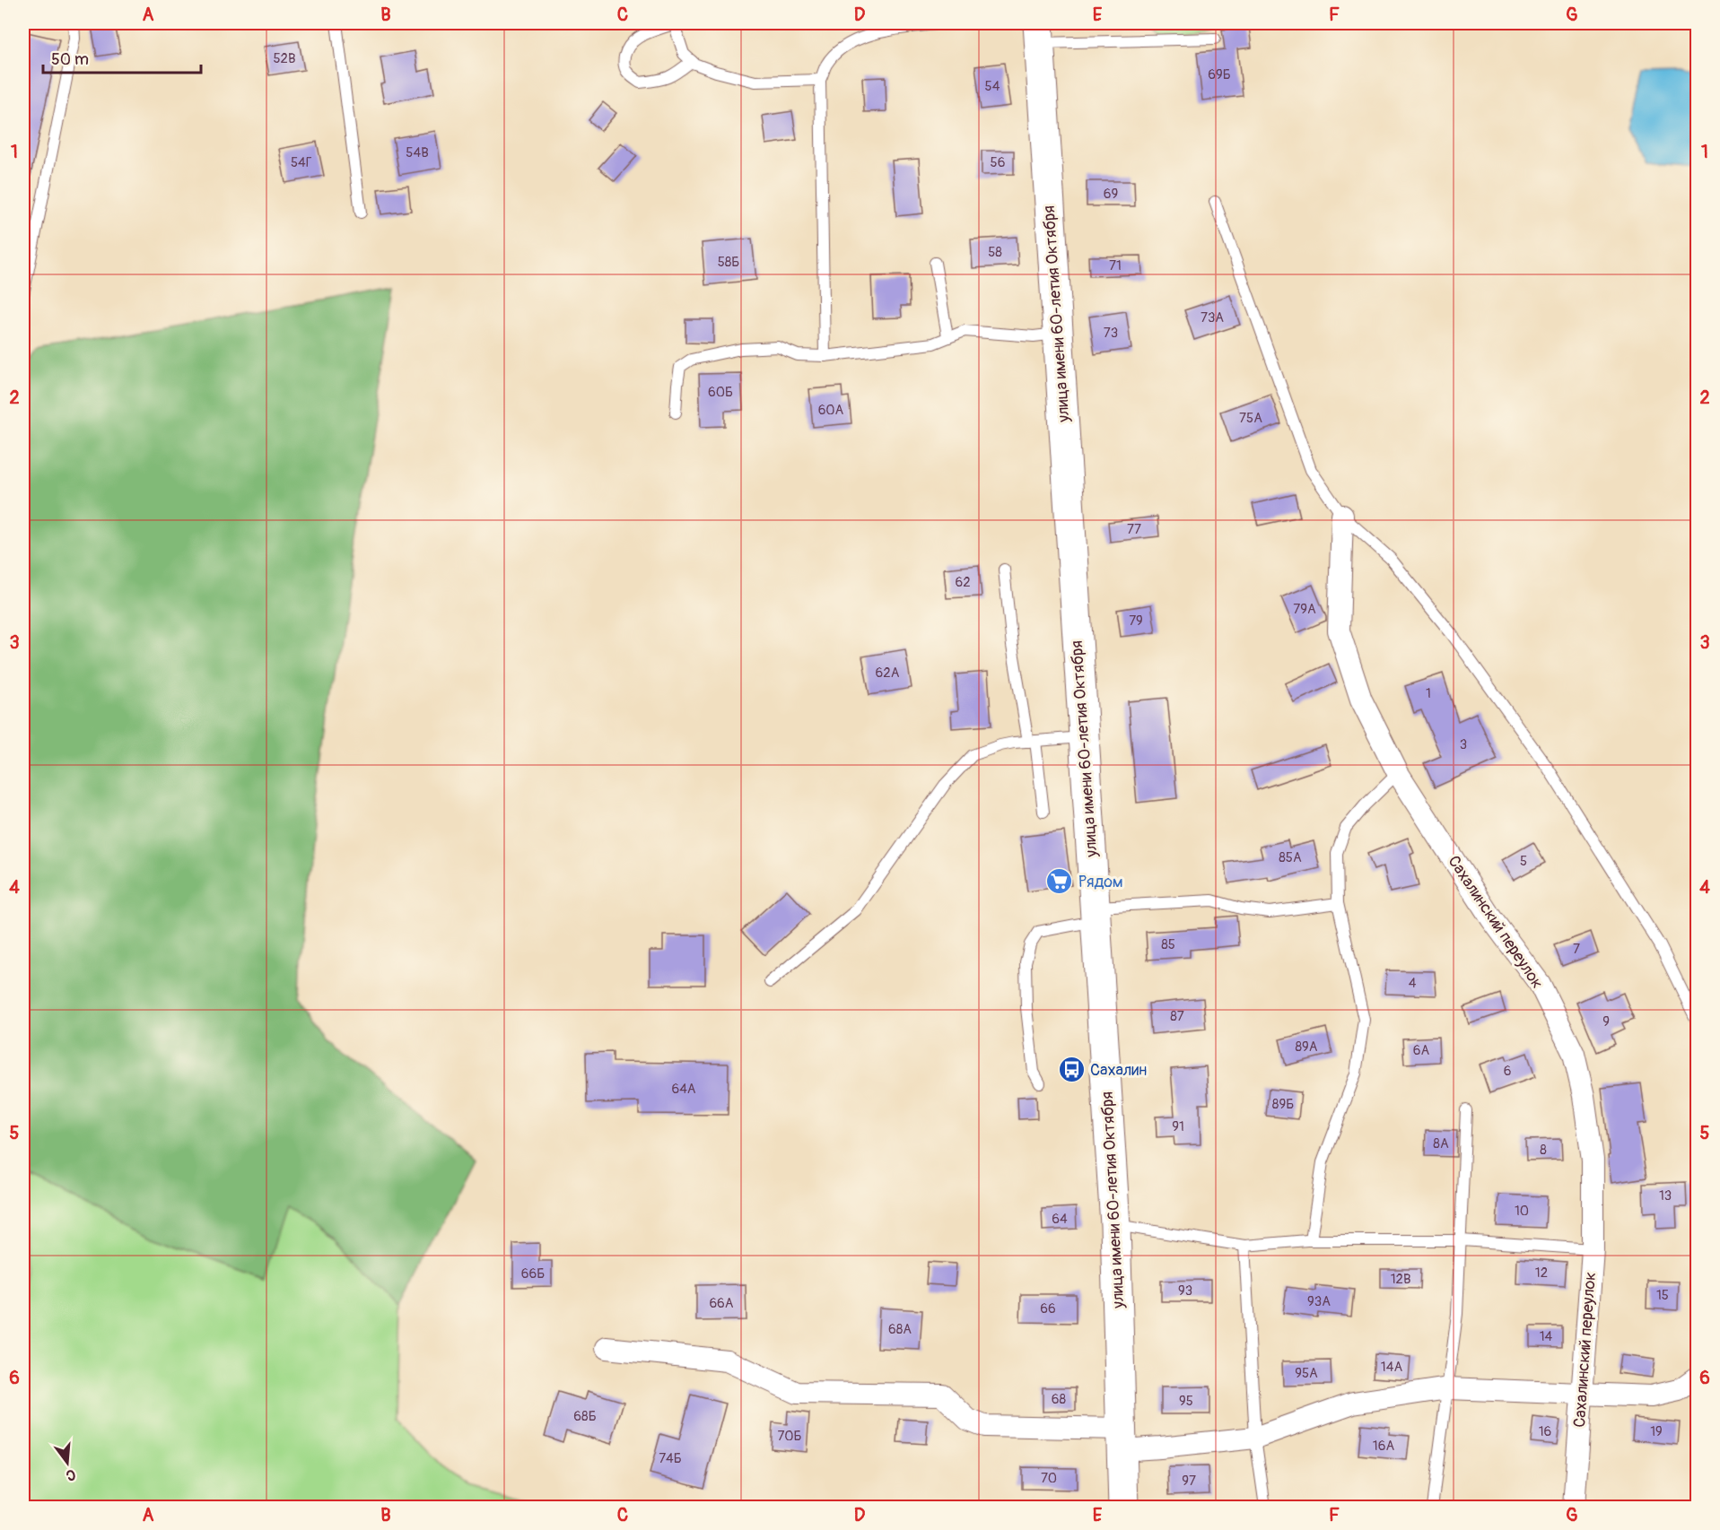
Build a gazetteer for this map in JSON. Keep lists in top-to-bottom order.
{
  "streets": {
    "main road": ["улица имени 60-летия Октября"],
    "street": ["Сахалинский переулок"]
  },
  "places": {
    "supermarket": ["Рядом"],
    "bus stop": ["Сахалин"]
  },
  "house_numbers": [
    "52В",
    "69Б",
    "54",
    "54В",
    "54Г",
    "56",
    "69",
    "58",
    "58Б",
    "71",
    "73А",
    "73",
    "60Б",
    "60А",
    "75А",
    "77",
    "62",
    "79А",
    "79",
    "62А",
    "1",
    "3",
    "85А",
    "5",
    "85",
    "7",
    "4",
    "87",
    "9",
    "89А",
    "6А",
    "6",
    "64А",
    "89Б",
    "91",
    "8А",
    "8",
    "13",
    "10",
    "64",
    "12",
    "66Б",
    "12В",
    "93",
    "15",
    "93А",
    "66А",
    "66",
    "68А",
    "14",
    "14А",
    "95А",
    "68",
    "95",
    "68Б",
    "16",
    "19",
    "70Б",
    "16А",
    "74Б",
    "70",
    "97"
  ],
  "scale_bar": "50 m",
  "north": "bottom",
  "grid": {
    "columns": [
      "A",
      "B",
      "C",
      "D",
      "E",
      "F",
      "G"
    ],
    "rows": [
      "1",
      "2",
      "3",
      "4",
      "5",
      "6"
    ]
  }
}
